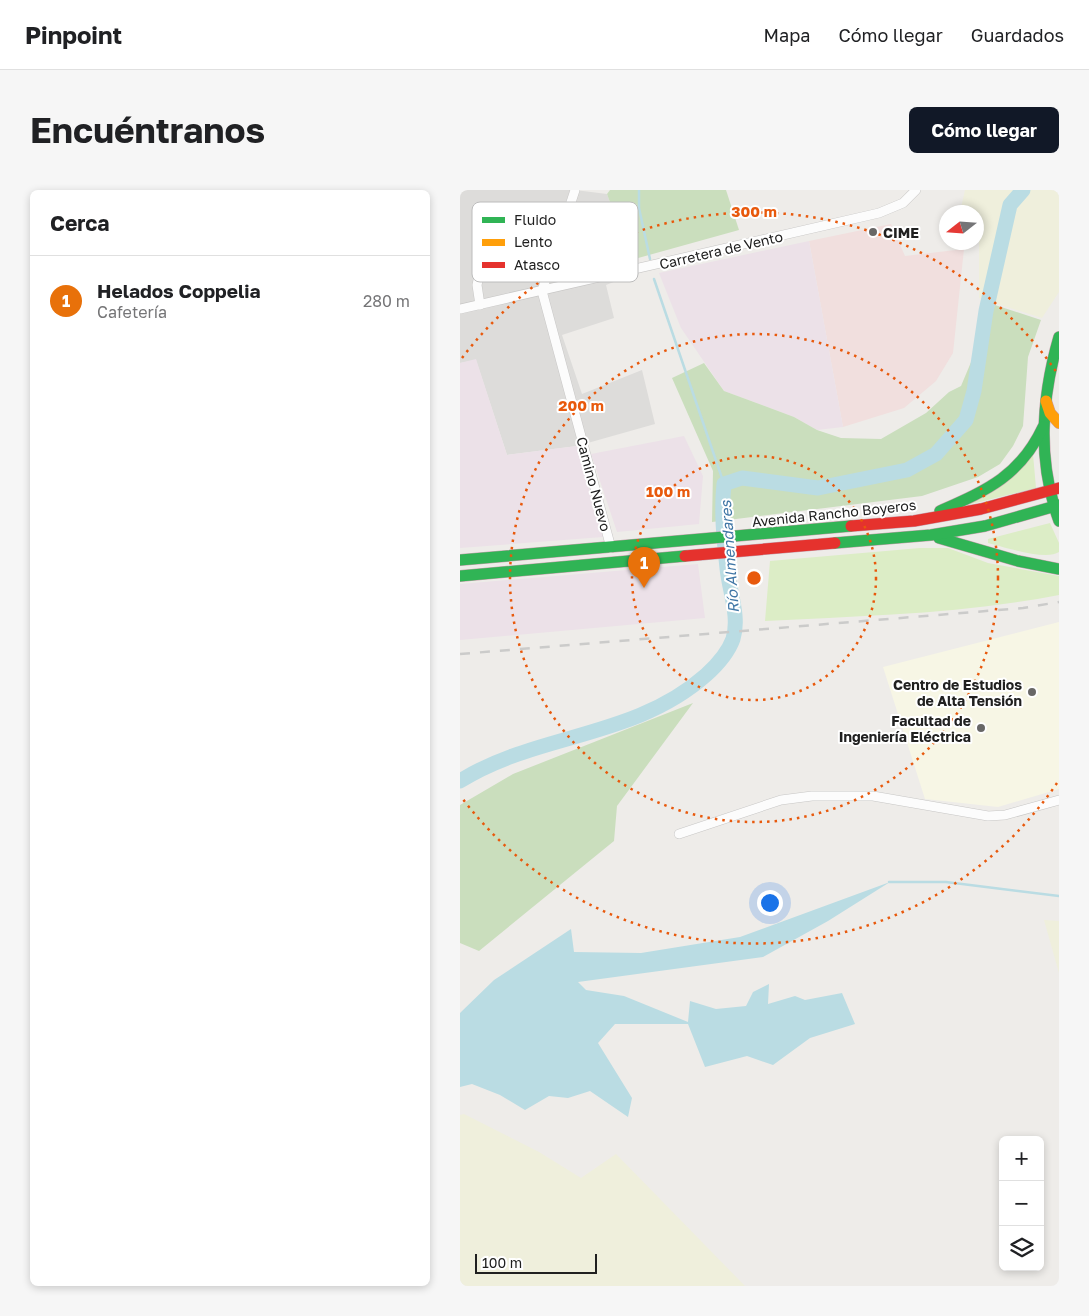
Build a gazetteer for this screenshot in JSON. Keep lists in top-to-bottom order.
{
  "streets": {
    "highway": ["Avenida Rancho Boyeros"],
    "street": ["Carretera de Vento", "Camino Nuevo"]
  },
  "crossings": [
    ["Carretera de Vento", "Camino Nuevo"],
    ["Camino Nuevo", "Avenida Rancho Boyeros"]
  ],
  "water": ["Río Almendares"],
  "places": ["CIME", "Centro de Estudios de Alta Tensión", "Facultad de Ingeniería Eléctrica"],
  "legend": ["Fluido", "Lento", "Atasco"],
  "scale_bar": "100 m",
  "north": "left",
  "page": {
    "header": "Pinpoint",
    "nav": ["Mapa", "Cómo llegar", "Guardados"],
    "buttons": "Cómo llegar",
    "title": "Encuéntranos",
    "heading": "Cerca",
    "list": [
      {
        "mark": "1",
        "name": "Helados Coppelia",
        "note": "Cafetería",
        "value": "280 m"
      }
    ],
    "pins": "1",
    "map_buttons": ["+", "−"],
    "scale": "100 m"
  },
  "rings": ["300 m", "200 m", "100 m"]
}
